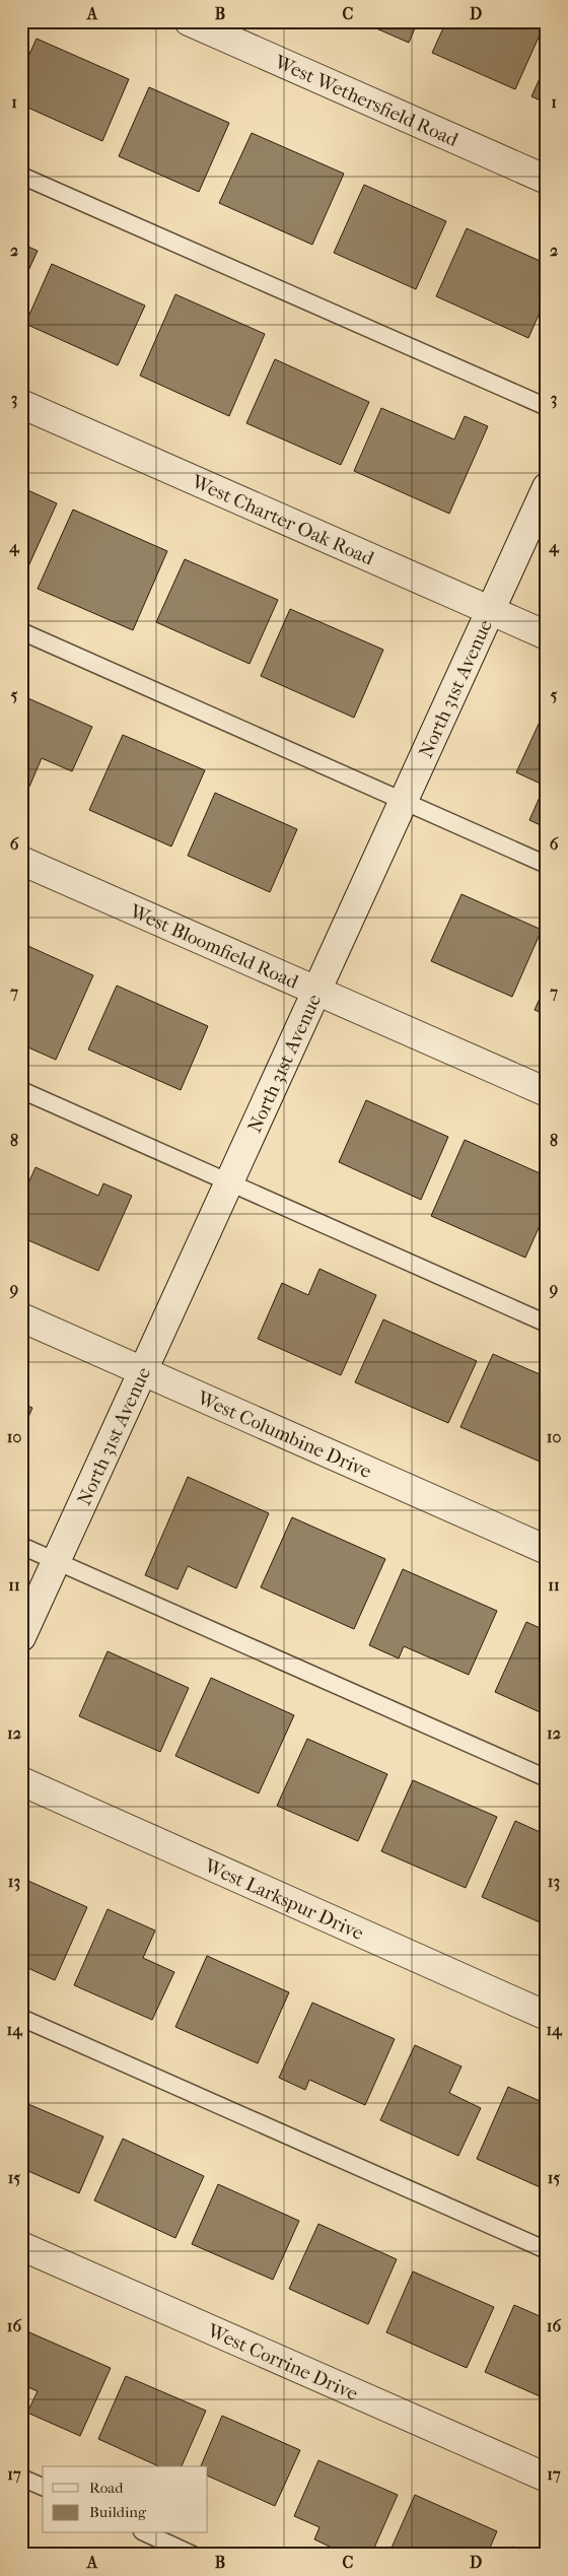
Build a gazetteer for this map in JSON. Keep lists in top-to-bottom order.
{
  "streets": {
    "street": [
      "West Wethersfield Road",
      "West Charter Oak Road",
      "North 31st Avenue",
      "West Bloomfield Road",
      "West Columbine Drive",
      "West Larkspur Drive",
      "West Corrine Drive"
    ]
  },
  "crossings": [
    ["West Charter Oak Road", "North 31st Avenue"],
    ["North 31st Avenue", "West Bloomfield Road"],
    ["North 31st Avenue", "West Columbine Drive"]
  ],
  "legend": ["Road", "Building"],
  "grid": {
    "columns": [
      "A",
      "B",
      "C",
      "D"
    ],
    "rows": [
      "1",
      "2",
      "3",
      "4",
      "5",
      "6",
      "7",
      "8",
      "9",
      "10",
      "11",
      "12",
      "13",
      "14",
      "15",
      "16",
      "17"
    ]
  }
}
